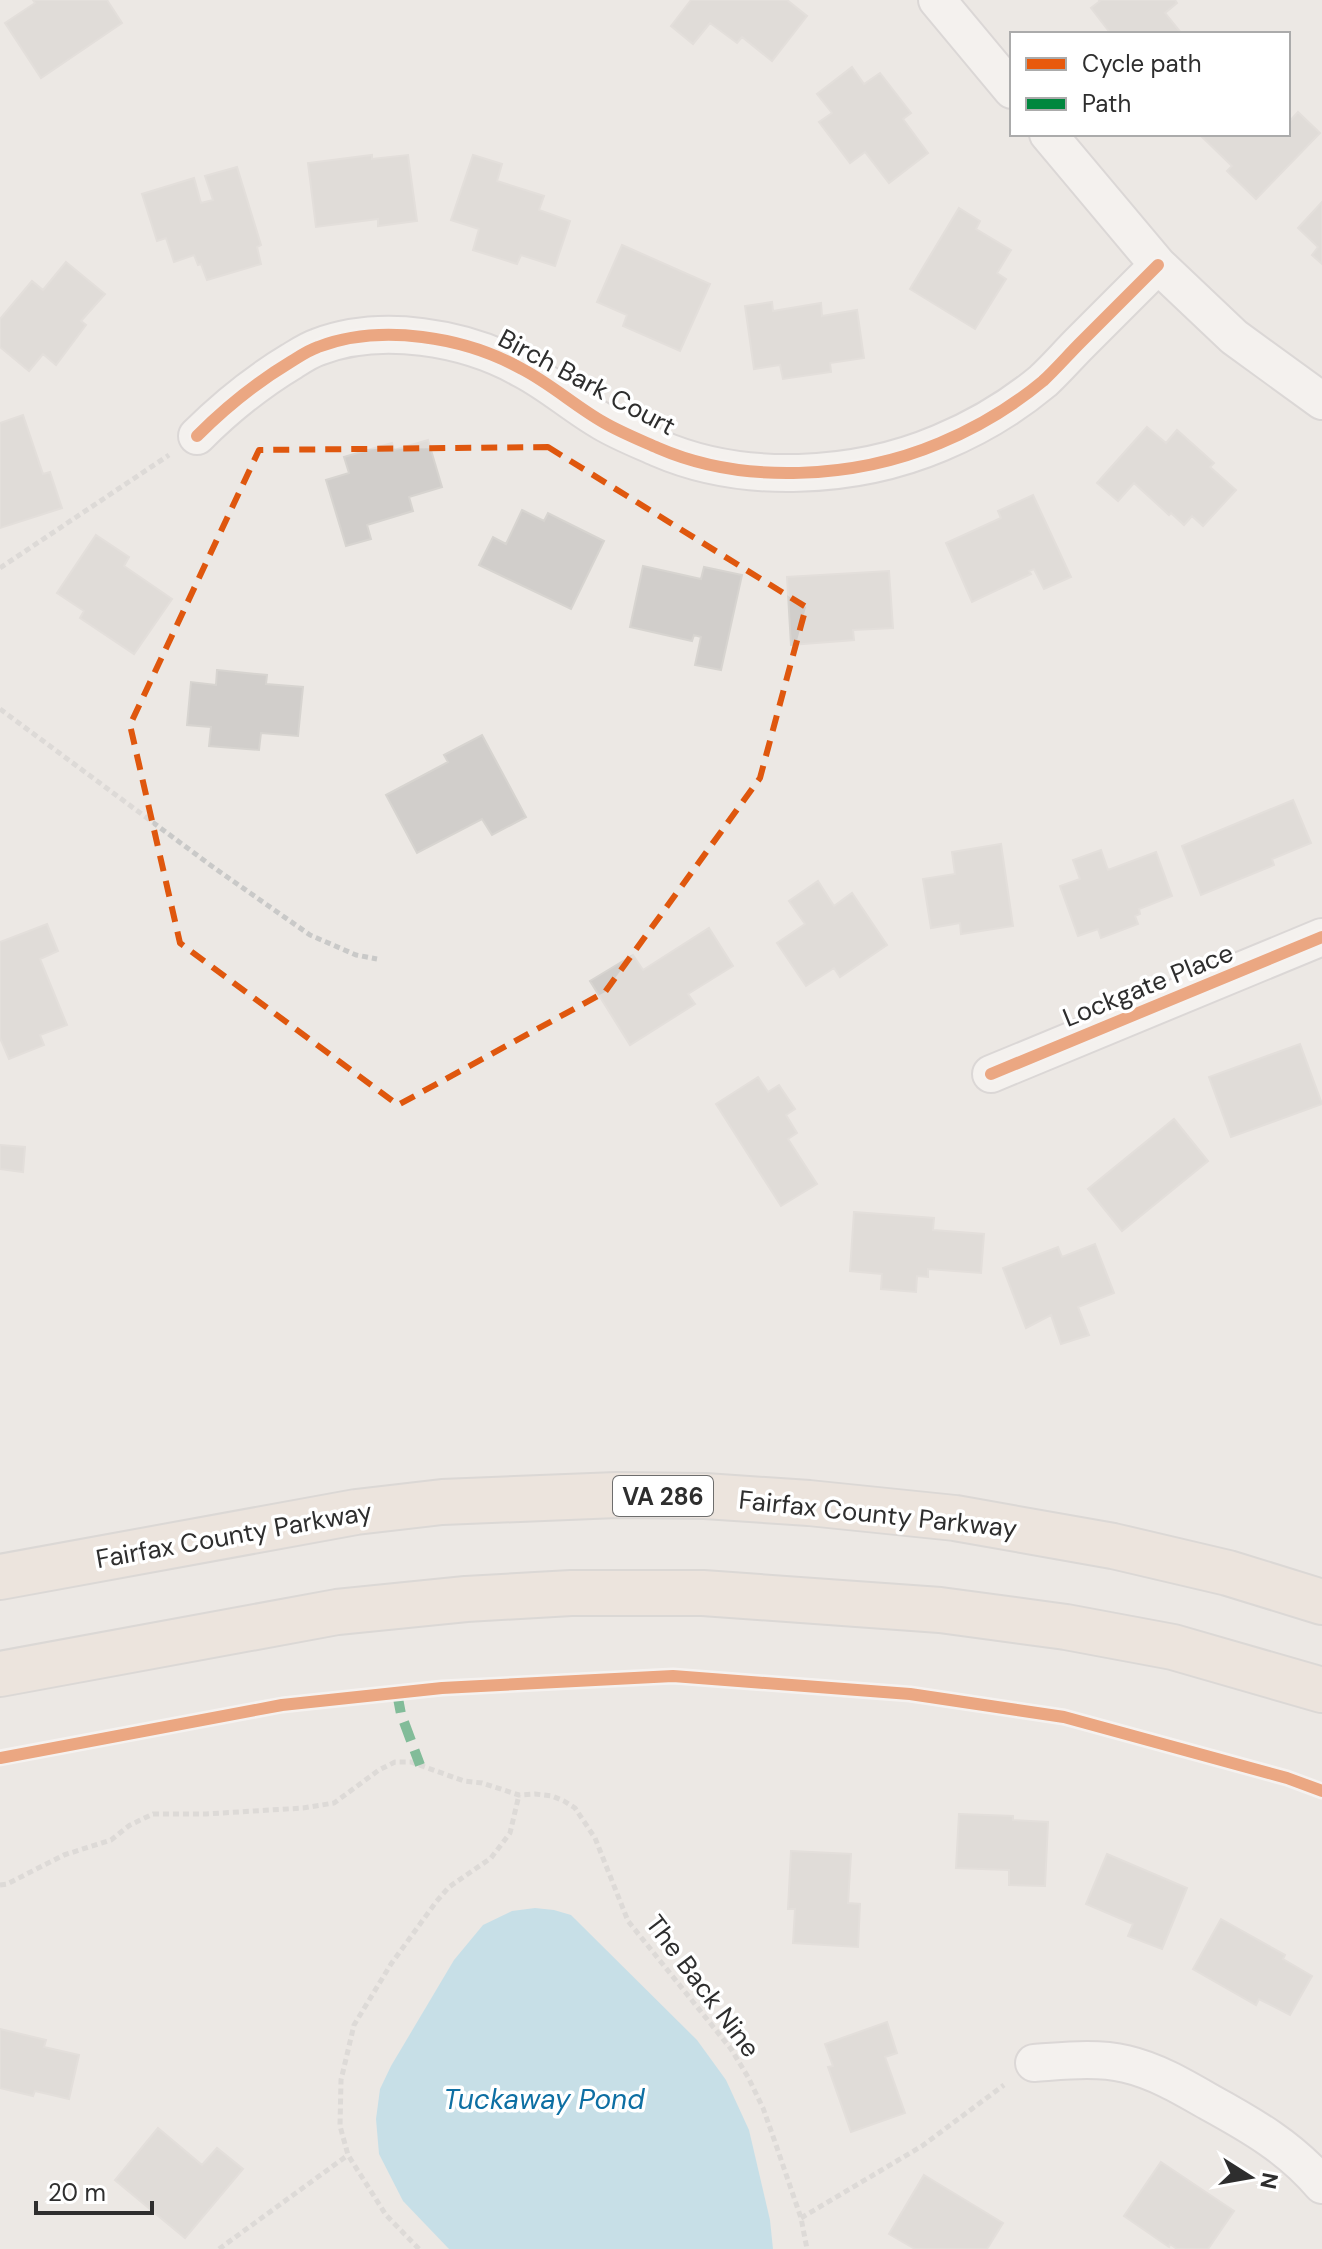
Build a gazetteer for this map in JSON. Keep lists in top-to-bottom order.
{
  "streets": {
    "highway": ["VA 286", "Fairfax County Parkway"],
    "street": ["Birch Bark Court", "Lockgate Place"],
    "path": ["The Back Nine"]
  },
  "water": ["Tuckaway Pond"],
  "legend": ["Cycle path", "Path"],
  "scale_bar": "20 m",
  "north": "right"
}
